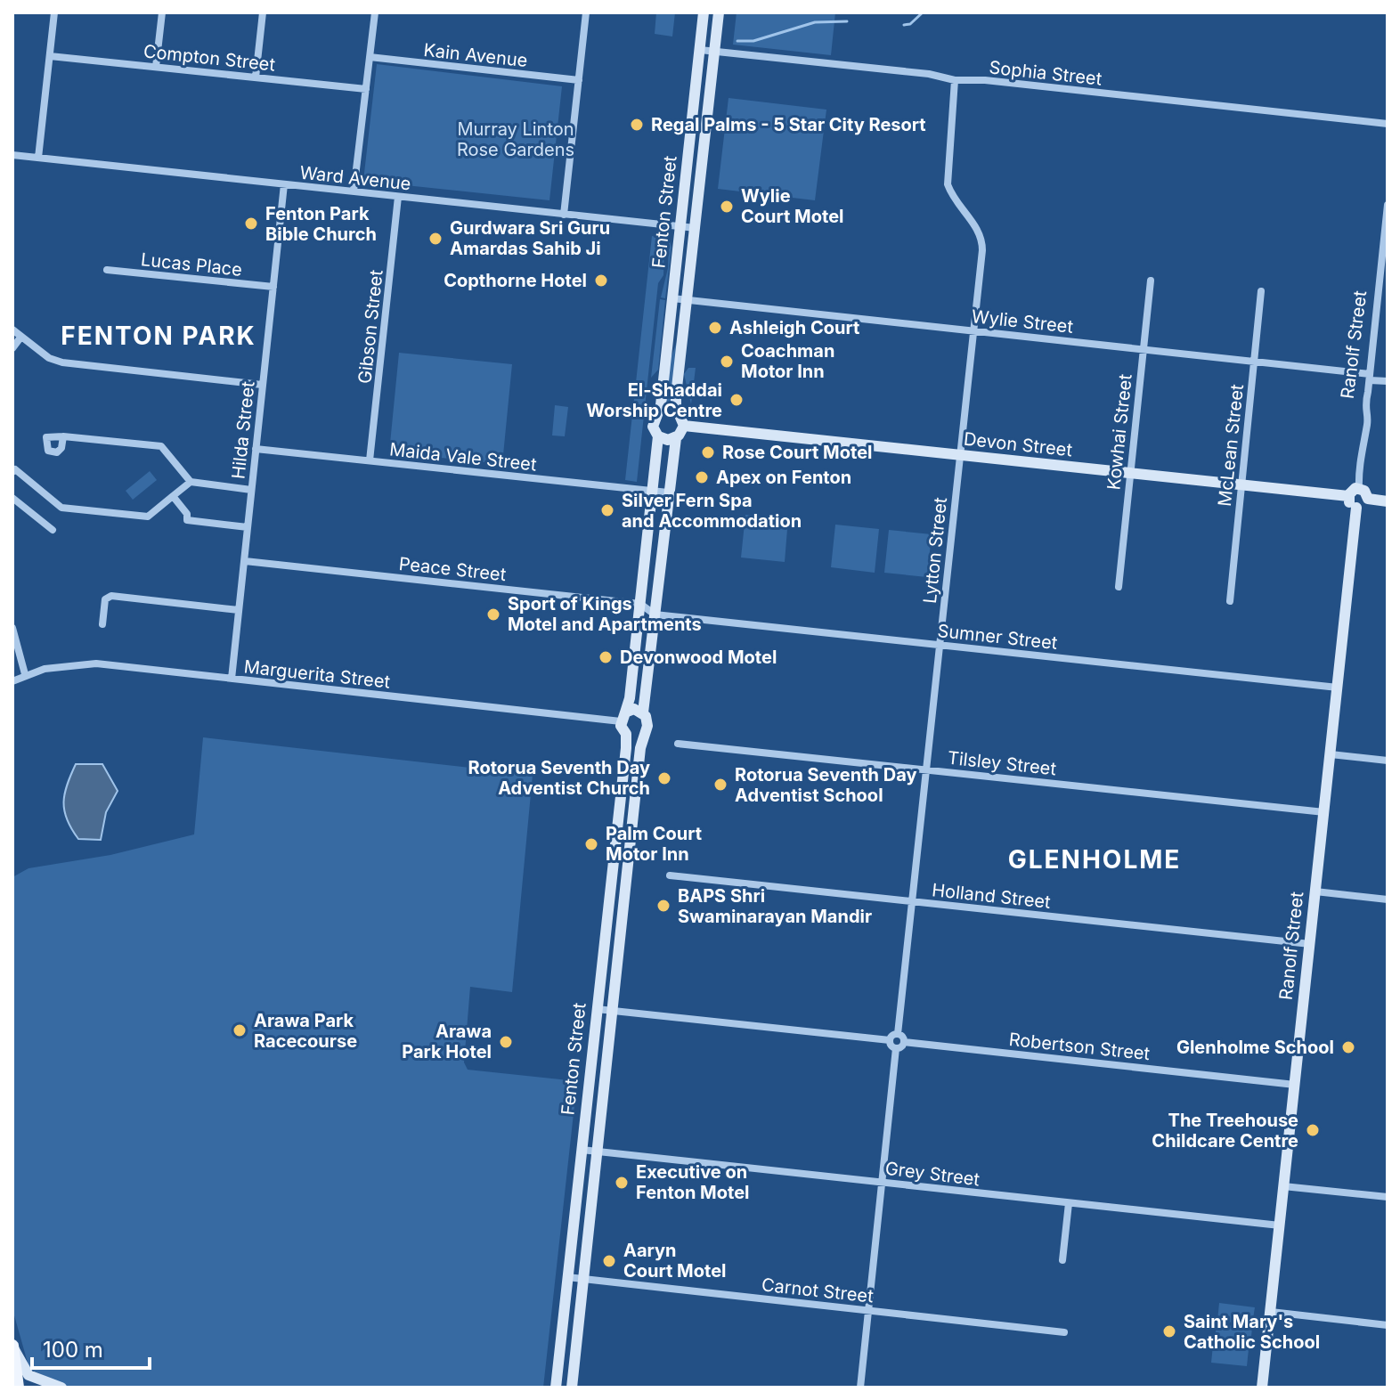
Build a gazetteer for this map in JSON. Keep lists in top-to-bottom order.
{
  "streets": {
    "main road": ["Fenton Street", "Ranolf Street", "Devon Street"],
    "street": [
      "Kain Avenue",
      "Compton Street",
      "Sophia Street",
      "Ward Avenue",
      "Lucas Place",
      "Wylie Street",
      "Gibson Street",
      "Hilda Street",
      "Kowhai Street",
      "McLean Street",
      "Maida Vale Street",
      "Lytton Street",
      "Peace Street",
      "Sumner Street",
      "Marguerita Street",
      "Tilsley Street",
      "Holland Street",
      "Robertson Street",
      "Grey Street",
      "Carnot Street"
    ]
  },
  "crossings": [
    ["Sophia Street", "Fenton Street"],
    ["Sophia Street", "Lytton Street"],
    ["Ward Avenue", "Fenton Street"],
    ["Ward Avenue", "Gibson Street"],
    ["Ward Avenue", "Hilda Street"],
    ["Fenton Street", "Wylie Street"],
    ["Fenton Street", "Devon Street"],
    ["Fenton Street", "Marguerita Street"],
    ["Fenton Street", "Grey Street"],
    ["Fenton Street", "Carnot Street"],
    ["Lucas Place", "Hilda Street"],
    ["Wylie Street", "Ranolf Street"],
    ["Wylie Street", "Kowhai Street"],
    ["Wylie Street", "McLean Street"],
    ["Wylie Street", "Lytton Street"],
    ["Gibson Street", "Maida Vale Street"],
    ["Ranolf Street", "Devon Street"],
    ["Ranolf Street", "Sumner Street"],
    ["Ranolf Street", "Tilsley Street"],
    ["Ranolf Street", "Holland Street"],
    ["Ranolf Street", "Robertson Street"],
    ["Ranolf Street", "Grey Street"],
    ["Hilda Street", "Maida Vale Street"],
    ["Hilda Street", "Peace Street"],
    ["Hilda Street", "Marguerita Street"],
    ["Kowhai Street", "Devon Street"],
    ["Devon Street", "McLean Street"],
    ["Devon Street", "Lytton Street"],
    ["Lytton Street", "Sumner Street"],
    ["Lytton Street", "Tilsley Street"],
    ["Lytton Street", "Holland Street"]
  ],
  "districts": ["FENTON PARK", "GLENHOLME"],
  "parks": ["Murray Linton Rose Gardens"],
  "places": [
    "Regal Palms - 5 Star City Resort",
    "Wylie Court Motel",
    "Fenton Park Bible Church",
    "Gurdwara Sri Guru Amardas Sahib Ji",
    "Copthorne Hotel",
    "Ashleigh Court",
    "Coachman Motor Inn",
    "El-Shaddai Worship Centre",
    "Rose Court Motel",
    "Apex on Fenton",
    "Silver Fern Spa and Accommodation",
    "Sport of Kings Motel and Apartments",
    "Devonwood Motel",
    "Rotorua Seventh Day Adventist Church",
    "Rotorua Seventh Day Adventist School",
    "Palm Court Motor Inn",
    "BAPS Shri Swaminarayan Mandir",
    "Arawa Park Racecourse",
    "Arawa Park Hotel",
    "Glenholme School",
    "The Treehouse Childcare Centre",
    "Executive on Fenton Motel",
    "Aaryn Court Motel",
    "Saint Mary's Catholic School"
  ],
  "scale_bar": "100 m"
}
